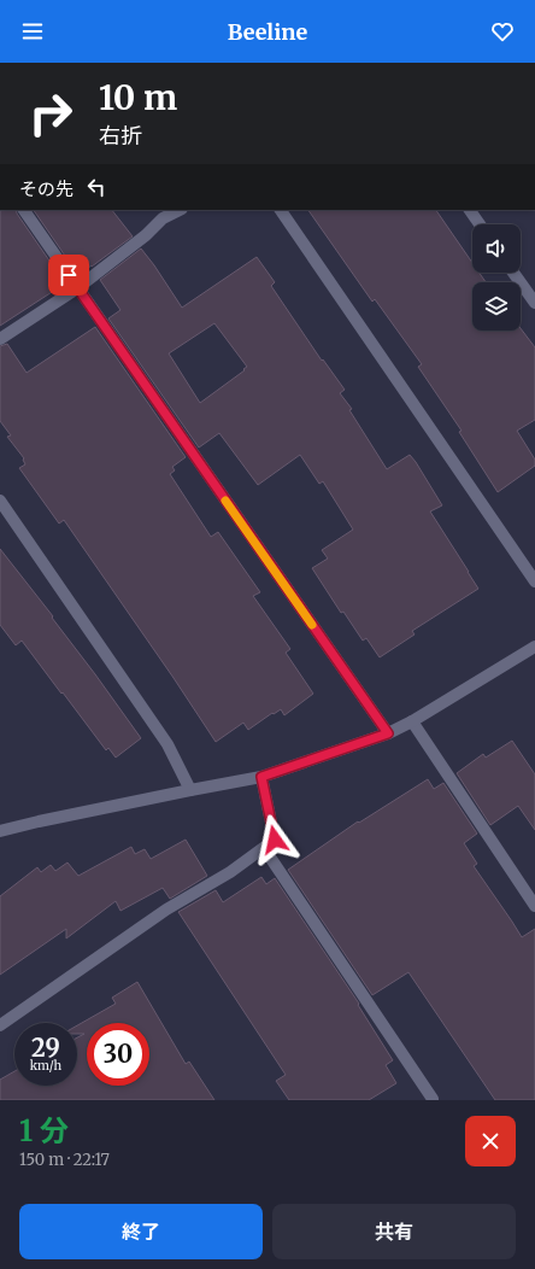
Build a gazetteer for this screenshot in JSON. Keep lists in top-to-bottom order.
{
  "page": {
    "header": "Beeline",
    "turn": ["10 m", "右折"],
    "then": "その先",
    "speed": "29 km/h",
    "limit": "30",
    "heading": ["1 分", "150 m · 22:17"],
    "buttons": ["終了", "共有"]
  }
}
